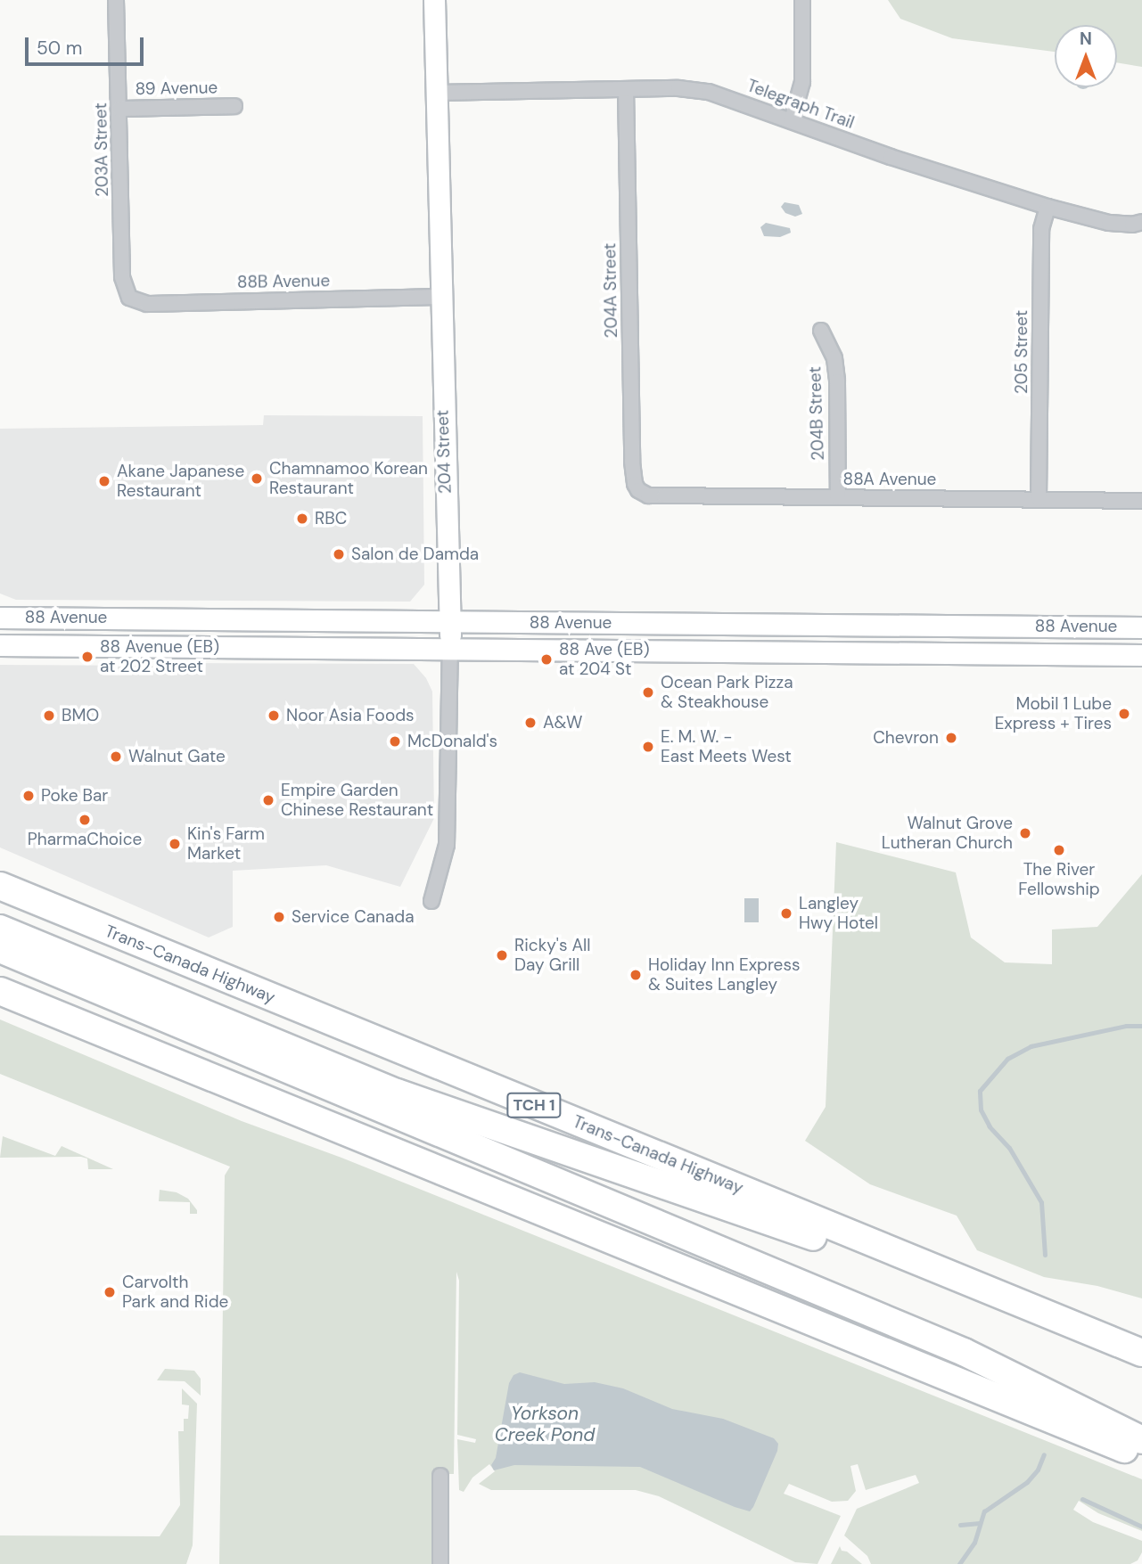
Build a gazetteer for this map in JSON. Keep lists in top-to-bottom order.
{
  "streets": {
    "highway": ["Trans-Canada Highway", "TCH 1"],
    "main road": ["204 Street", "88 Avenue"],
    "street": [
      "89 Avenue",
      "Telegraph Trail",
      "203A Street",
      "88B Avenue",
      "204A Street",
      "205 Street",
      "204B Street",
      "88A Avenue"
    ]
  },
  "crossings": [
    ["89 Avenue", "203A Street"],
    ["Telegraph Trail", "204A Street"],
    ["Telegraph Trail", "205 Street"],
    ["Telegraph Trail", "204 Street"],
    ["203A Street", "88B Avenue"],
    ["88B Avenue", "204 Street"],
    ["204A Street", "88A Avenue"],
    ["205 Street", "88A Avenue"],
    ["204B Street", "88A Avenue"],
    ["204 Street", "88 Avenue"]
  ],
  "water": ["Yorkson Creek Pond"],
  "places": [
    "Chamnamoo Korean Restaurant",
    "Akane Japanese Restaurant",
    "RBC",
    "Salon de Damda",
    "88 Avenue (EB) at 202 Street",
    "88 Ave (EB) at 204 St",
    "Ocean Park Pizza & Steakhouse",
    "Mobil 1 Lube Express + Tires",
    "BMO",
    "Noor Asia Foods",
    "A&W",
    "Chevron",
    "McDonald's",
    "E. M. W. - East Meets West",
    "Walnut Gate",
    "Poke Bar",
    "Empire Garden Chinese Restaurant",
    "PharmaChoice",
    "Walnut Grove Lutheran Church",
    "Kin's Farm Market",
    "The River Fellowship",
    "Langley Hwy Hotel",
    "Service Canada",
    "Ricky's All Day Grill",
    "Holiday Inn Express & Suites Langley",
    "Carvolth Park and Ride"
  ],
  "scale_bar": "50 m",
  "north": "top"
}
